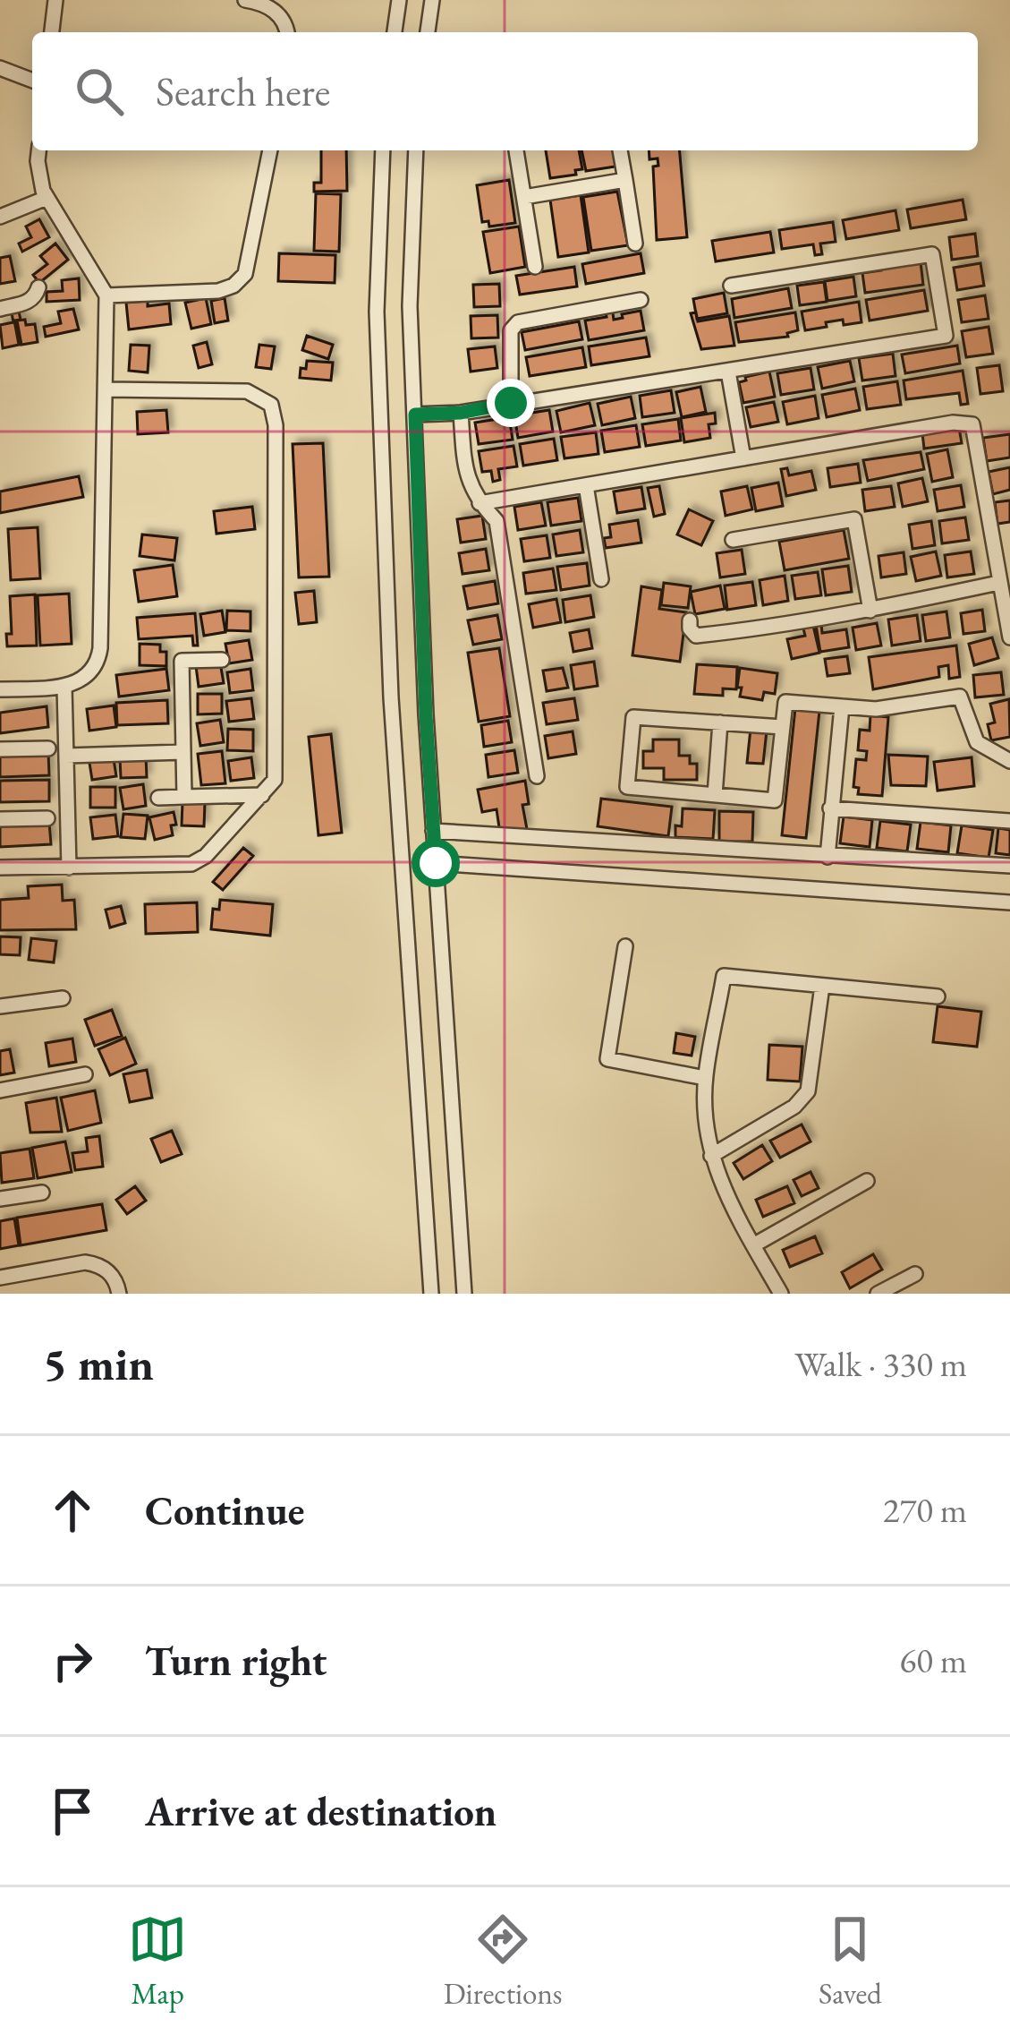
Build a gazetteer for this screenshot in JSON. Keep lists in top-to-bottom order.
{
  "page": {
    "search": "Search here",
    "heading": ["5 min", "Walk · 330 m"],
    "list": [
      ["Continue", "270 m"],
      ["Turn right", "60 m"],
      "Arrive at destination"
    ],
    "nav": ["Map", "Directions", "Saved"]
  }
}
